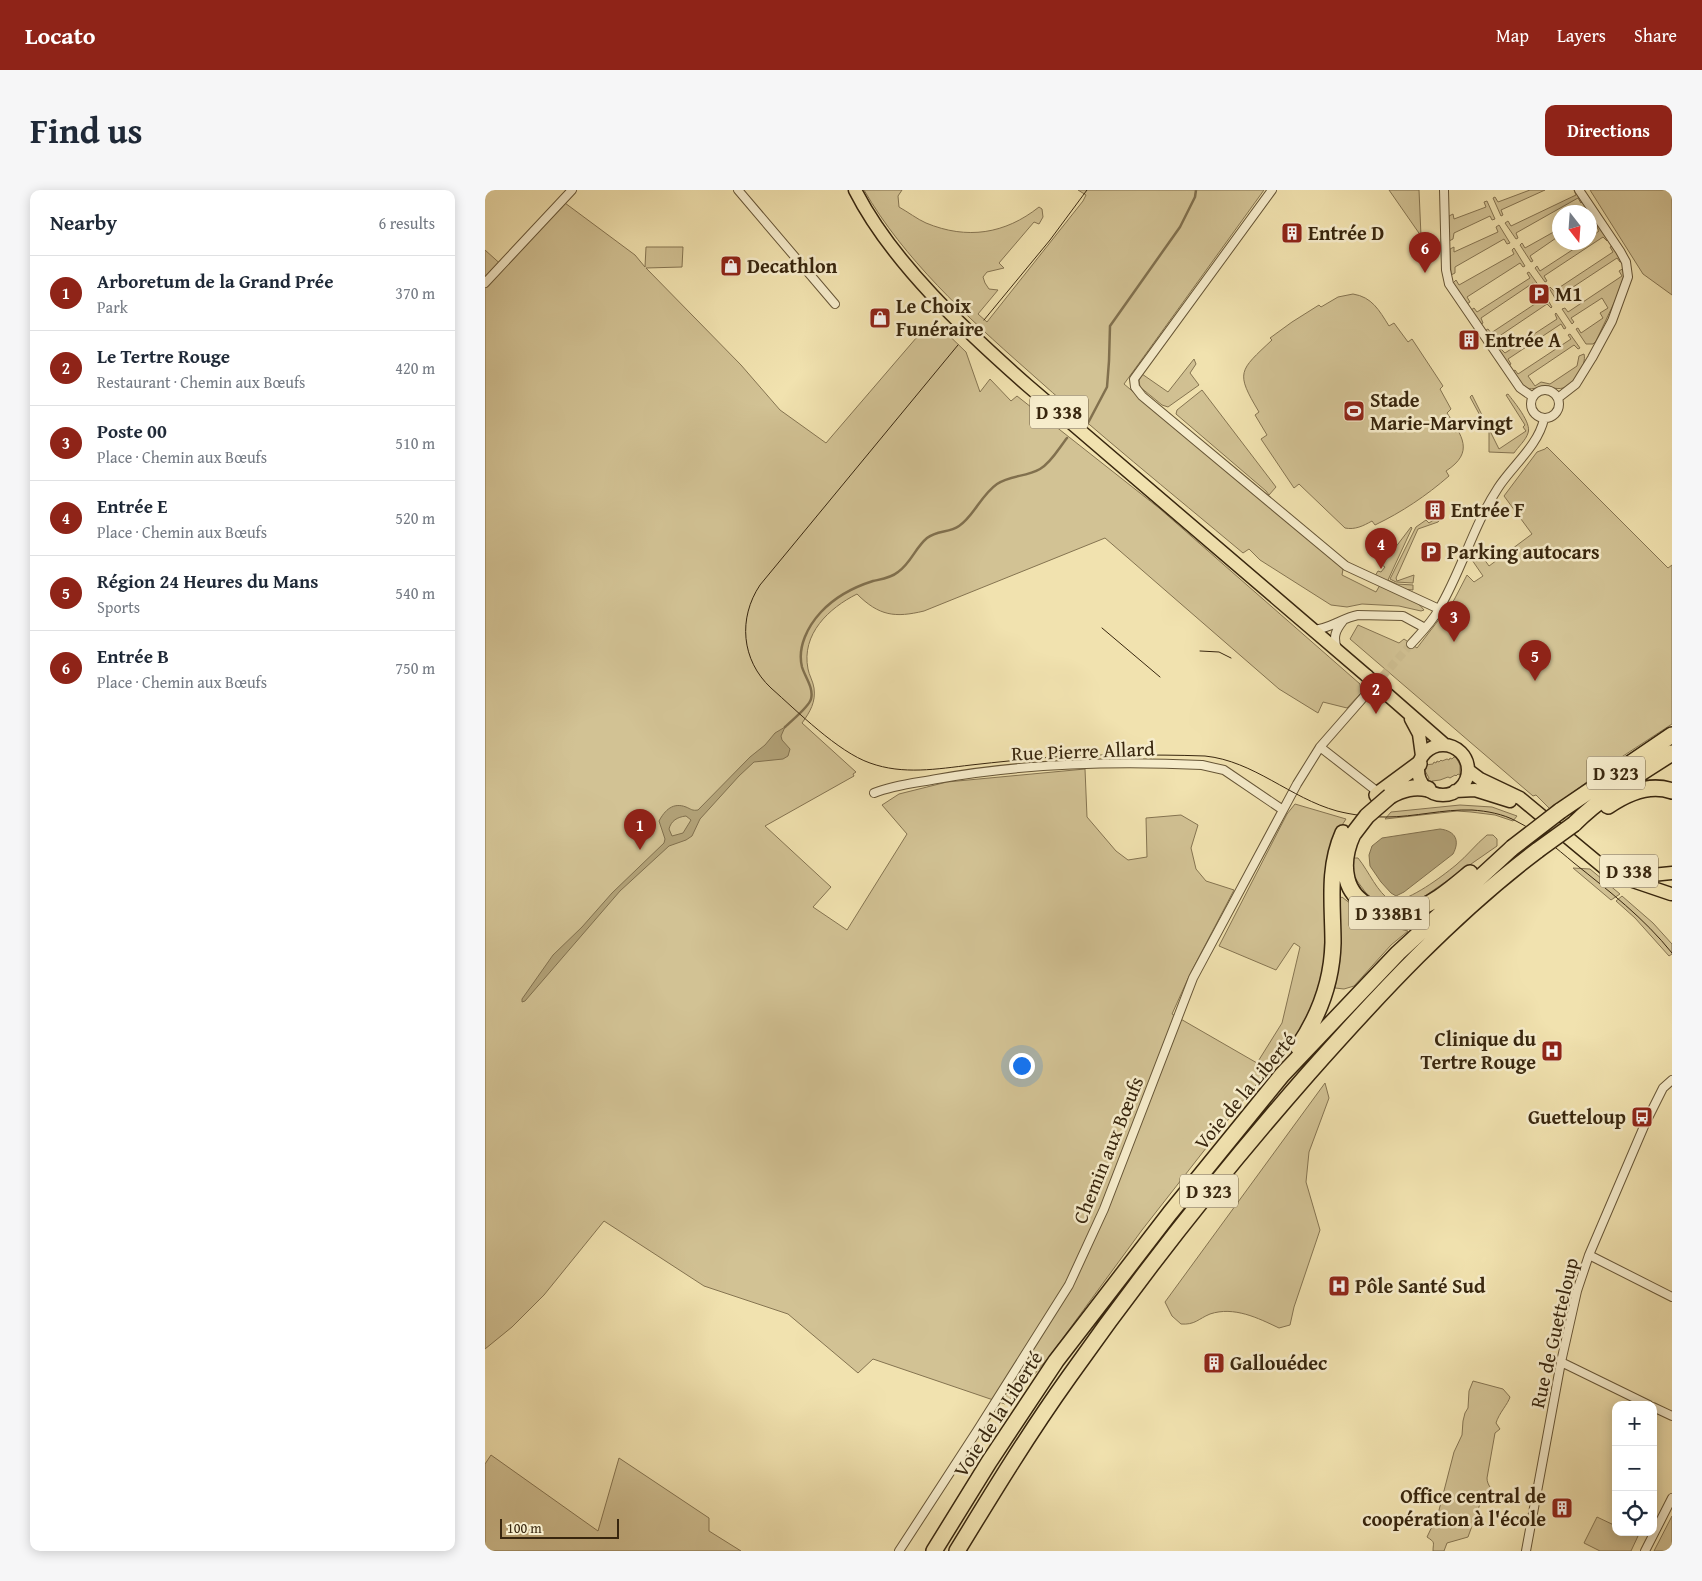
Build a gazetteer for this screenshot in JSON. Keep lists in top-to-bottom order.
{
  "streets": {
    "highway": ["D 323", "D 338B1", "Voie de la Liberté"],
    "main road": ["D 338"],
    "street": ["Rue Pierre Allard", "Chemin aux Bœufs", "Rue de Guetteloup"]
  },
  "crossings": [
    ["D 338", "Chemin aux Bœufs"],
    ["Rue Pierre Allard", "Chemin aux Bœufs"],
    ["D 338B1", "Voie de la Liberté"]
  ],
  "places": {
    "building": [
      "Entrée D",
      "Entrée A",
      "Entrée F",
      "Gallouédec",
      "Office central de coopération à l'école"
    ],
    "shop": ["Decathlon", "Le Choix Funéraire"],
    "parking": ["M1", "Parking autocars"],
    "sports": ["Stade Marie-Marvingt"],
    "hospital": ["Clinique du Tertre Rouge", "Pôle Santé Sud"],
    "bus stop": ["Guetteloup"]
  },
  "scale_bar": "100 m",
  "north": "bottom",
  "page": {
    "header": "Locato",
    "nav": ["Map", "Layers", "Share"],
    "title": "Find us",
    "buttons": "Directions",
    "heading": ["Nearby", "6 results"],
    "pins": [
      "6",
      "4",
      "3",
      "5",
      "2",
      "1"
    ],
    "list": [
      {
        "mark": "1",
        "name": "Arboretum de la Grand Prée",
        "note": "Park",
        "value": "370 m"
      },
      {
        "mark": "2",
        "name": "Le Tertre Rouge",
        "note": "Restaurant · Chemin aux Bœufs",
        "value": "420 m"
      },
      {
        "mark": "3",
        "name": "Poste 00",
        "note": "Place · Chemin aux Bœufs",
        "value": "510 m"
      },
      {
        "mark": "4",
        "name": "Entrée E",
        "note": "Place · Chemin aux Bœufs",
        "value": "520 m"
      },
      {
        "mark": "5",
        "name": "Région 24 Heures du Mans",
        "note": "Sports",
        "value": "540 m"
      },
      {
        "mark": "6",
        "name": "Entrée B",
        "note": "Place · Chemin aux Bœufs",
        "value": "750 m"
      }
    ],
    "map_buttons": ["+", "−"],
    "scale": "100 m"
  }
}
